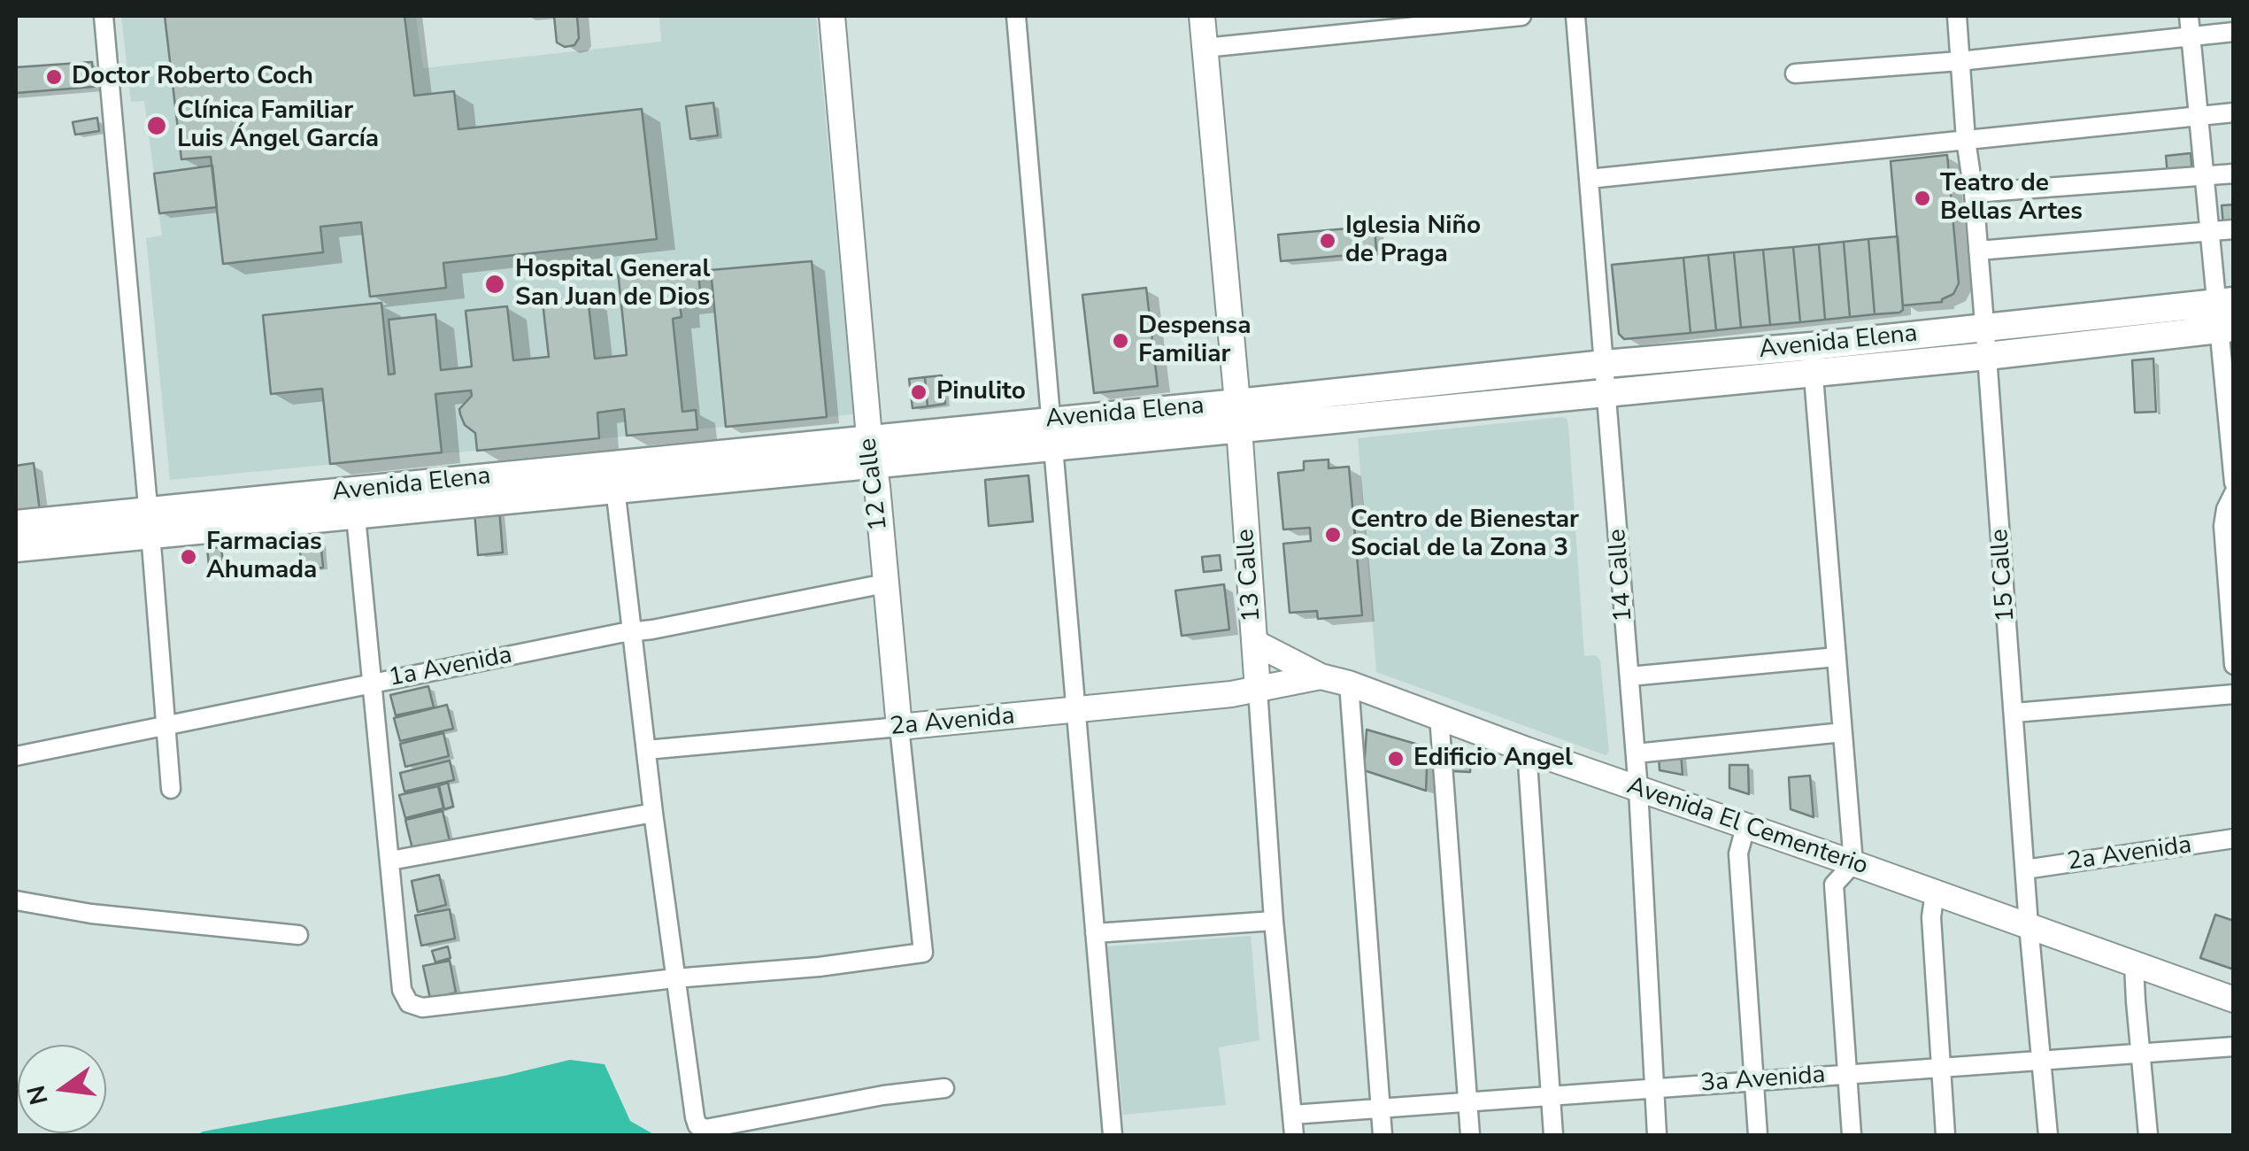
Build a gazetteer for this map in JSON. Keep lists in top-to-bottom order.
{
  "streets": {
    "main road": [
      "Avenida Elena",
      "12 Calle",
      "13 Calle",
      "2a Avenida",
      "Avenida El Cementerio"
    ],
    "street": [
      "14 Calle",
      "15 Calle",
      "1a Avenida",
      "3a Avenida"
    ]
  },
  "crossings": [
    ["Avenida Elena", "12 Calle"],
    ["Avenida Elena", "13 Calle"],
    ["Avenida Elena", "14 Calle"],
    ["Avenida Elena", "15 Calle"],
    ["12 Calle", "1a Avenida"],
    ["12 Calle", "2a Avenida"],
    ["13 Calle", "2a Avenida"],
    ["13 Calle", "Avenida El Cementerio"],
    ["13 Calle", "3a Avenida"],
    ["14 Calle", "Avenida El Cementerio"],
    ["14 Calle", "3a Avenida"],
    ["15 Calle", "2a Avenida"],
    ["15 Calle", "Avenida El Cementerio"],
    ["15 Calle", "3a Avenida"],
    ["2a Avenida", "Avenida El Cementerio"]
  ],
  "places": [
    "Doctor Roberto Coch",
    "Clínica Familiar Luis Ángel García",
    "Teatro de Bellas Artes",
    "Iglesia Niño de Praga",
    "Hospital General San Juan de Dios",
    "Despensa Familiar",
    "Pinulito",
    "Centro de Bienestar Social de la Zona 3",
    "Farmacias Ahumada",
    "Edificio Angel"
  ],
  "north": "left"
}
